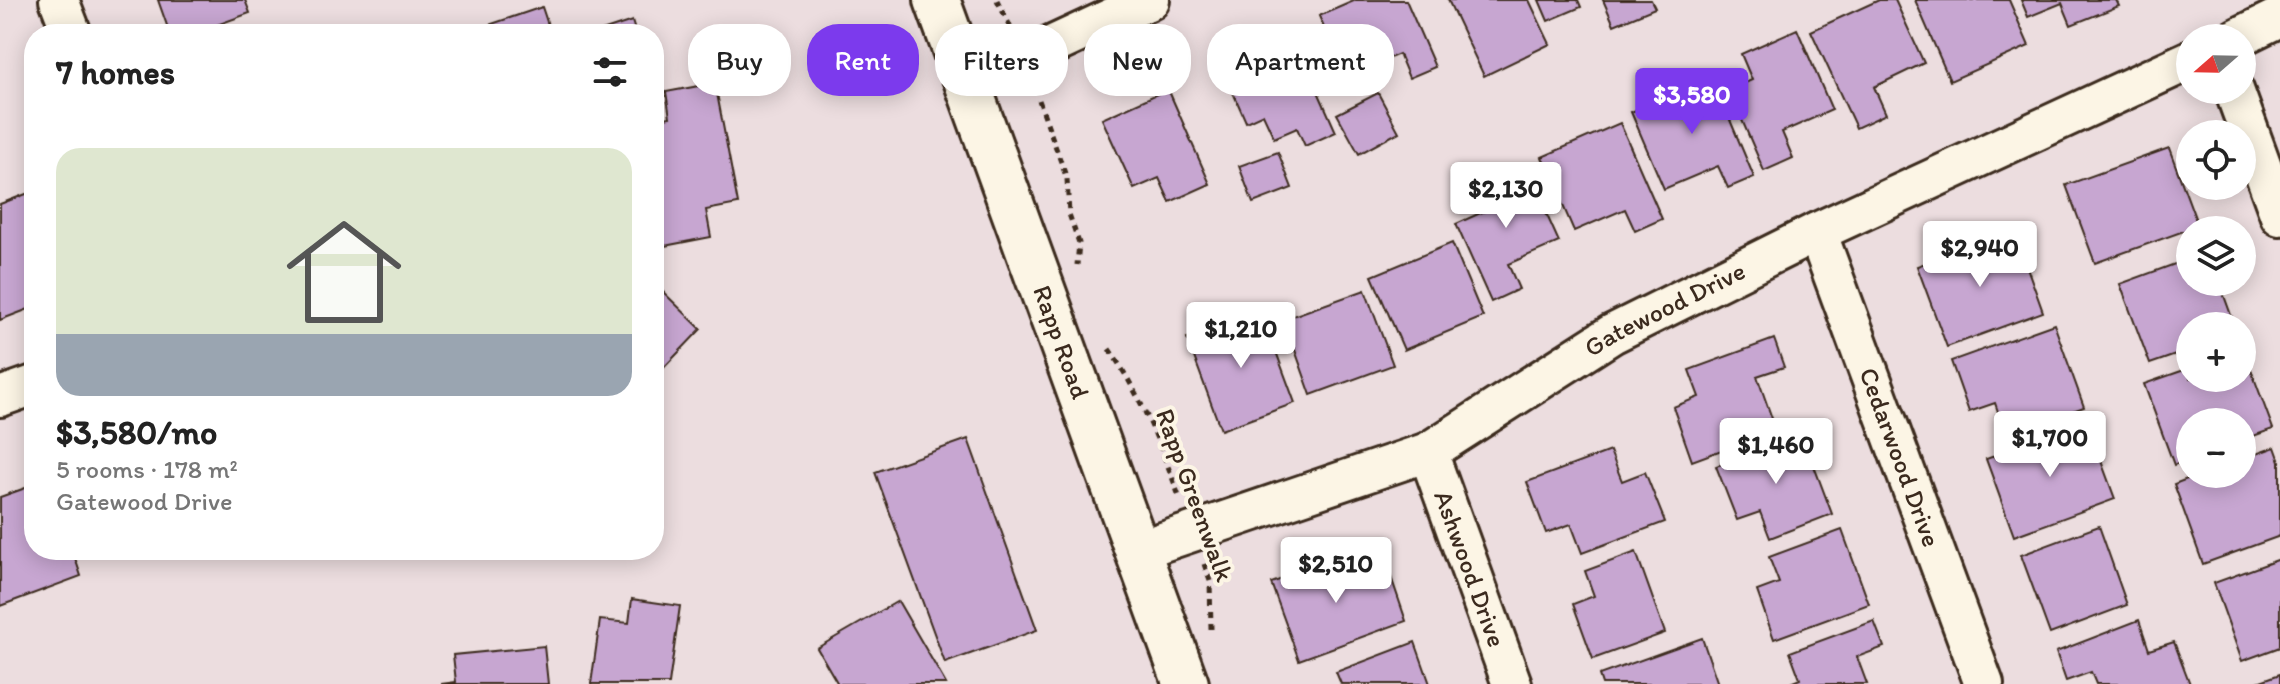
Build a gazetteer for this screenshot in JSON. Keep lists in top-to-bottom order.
{
  "streets": {
    "street": [
      "Gatewood Drive",
      "Rapp Road",
      "Cedarwood Drive",
      "Ashwood Drive"
    ],
    "path": ["Rapp Greenwalk"]
  },
  "crossings": [
    ["Gatewood Drive", "Rapp Road"],
    ["Gatewood Drive", "Cedarwood Drive"],
    ["Gatewood Drive", "Rapp Greenwalk"],
    ["Gatewood Drive", "Ashwood Drive"]
  ],
  "north": "left",
  "page": {
    "map_buttons": ["+", "−"],
    "chip": [
      "Buy",
      "Rent",
      "Filters",
      "New",
      "Apartment"
    ],
    "heading": "7 homes",
    "price": [
      "$3,580",
      "$2,130",
      "$2,940",
      "$1,210",
      "$1,700",
      "$1,460",
      "$2,510"
    ],
    "list": [
      {
        "name": "$3,580/mo",
        "note": "5 rooms · 178 m² · Gatewood Drive"
      }
    ]
  }
}
